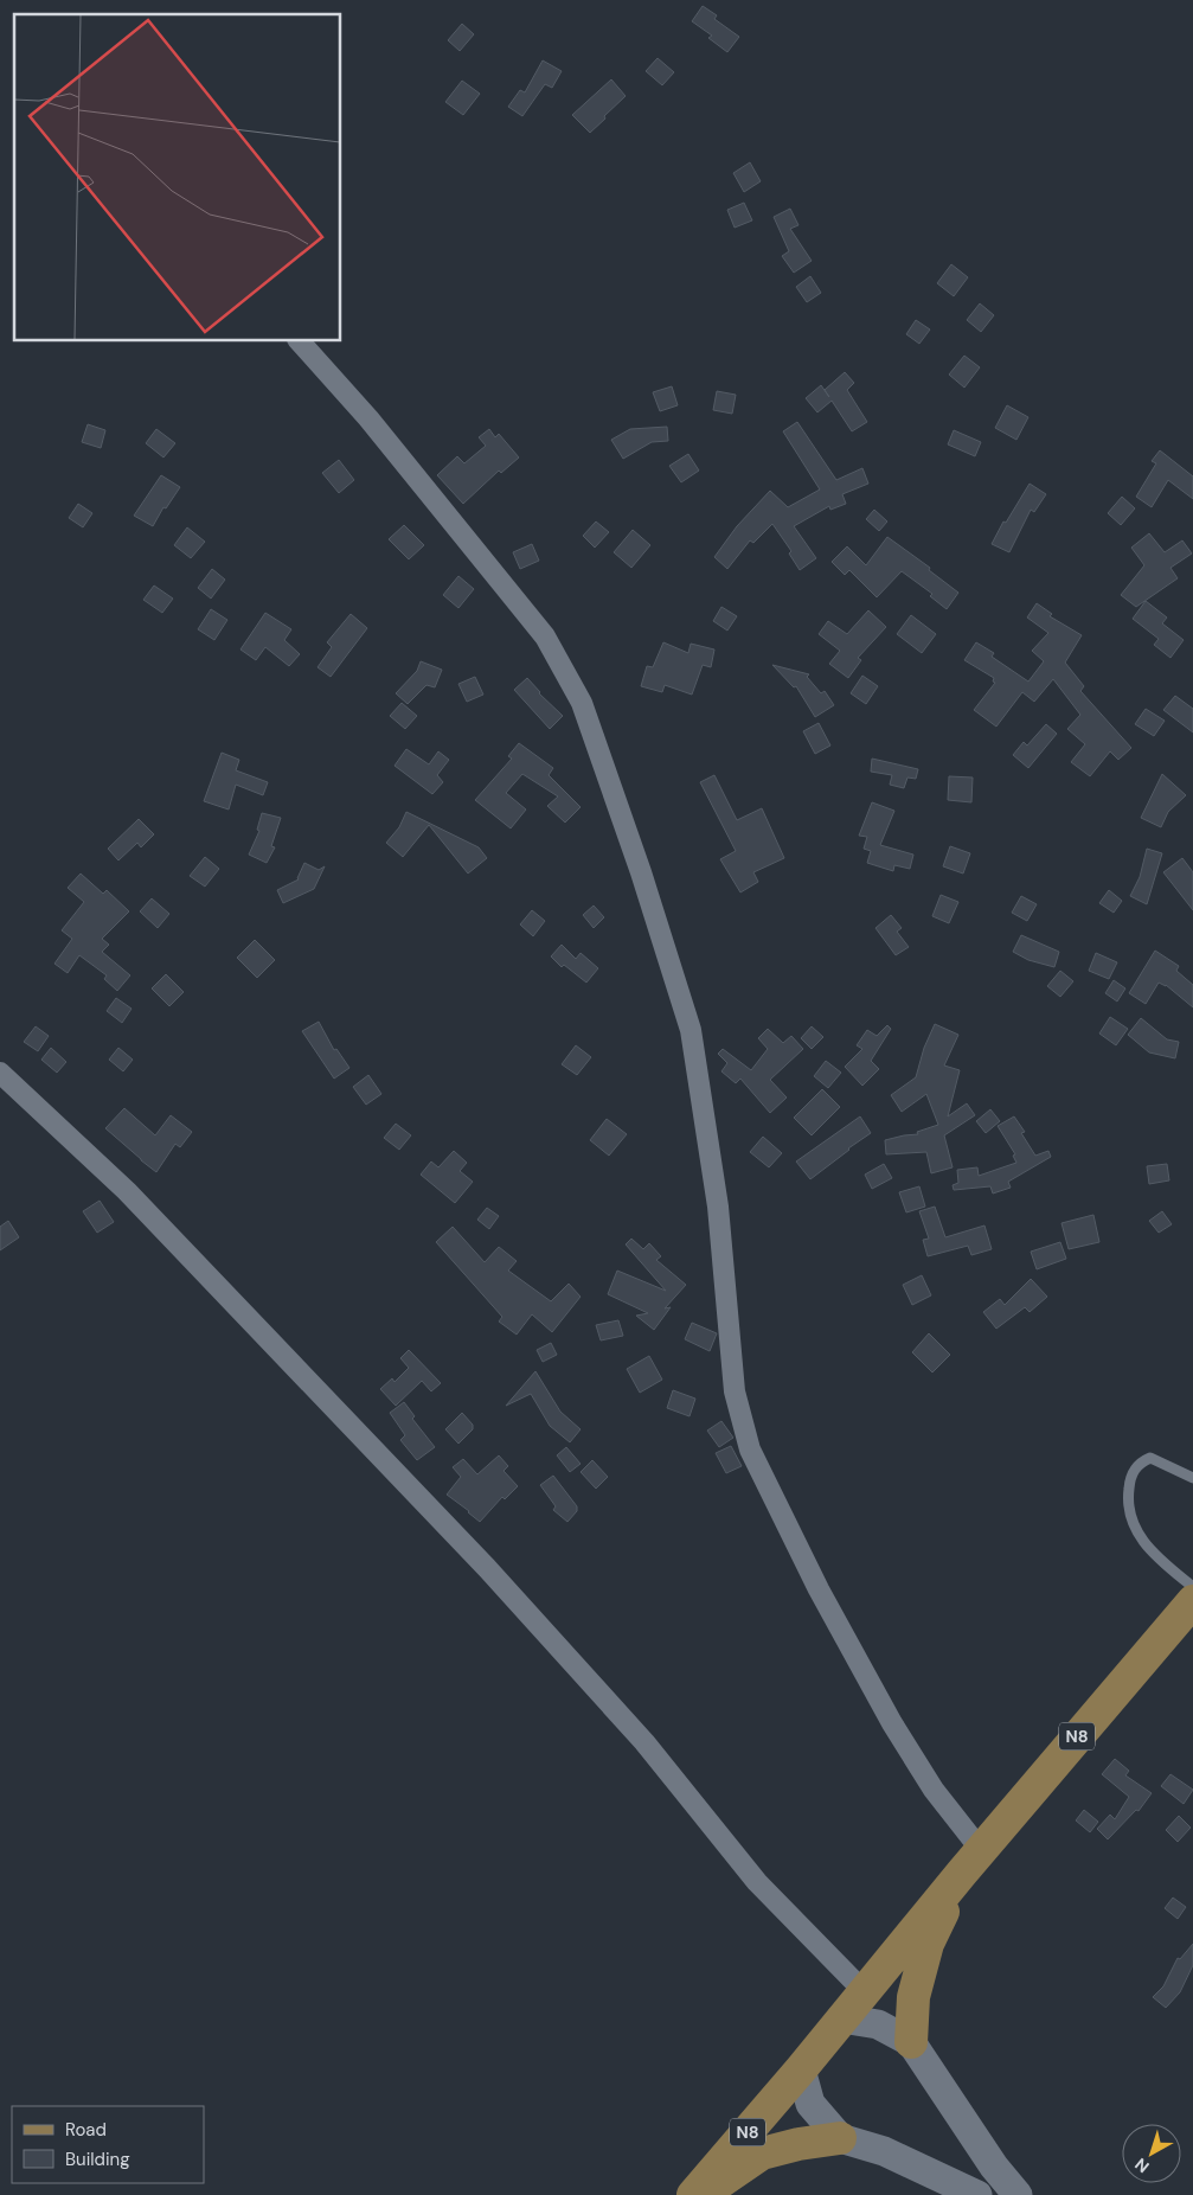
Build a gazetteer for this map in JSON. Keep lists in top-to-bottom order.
{
  "streets": {
    "main road": ["N8"]
  },
  "legend": ["Road", "Building"],
  "north": "bottom left"
}
